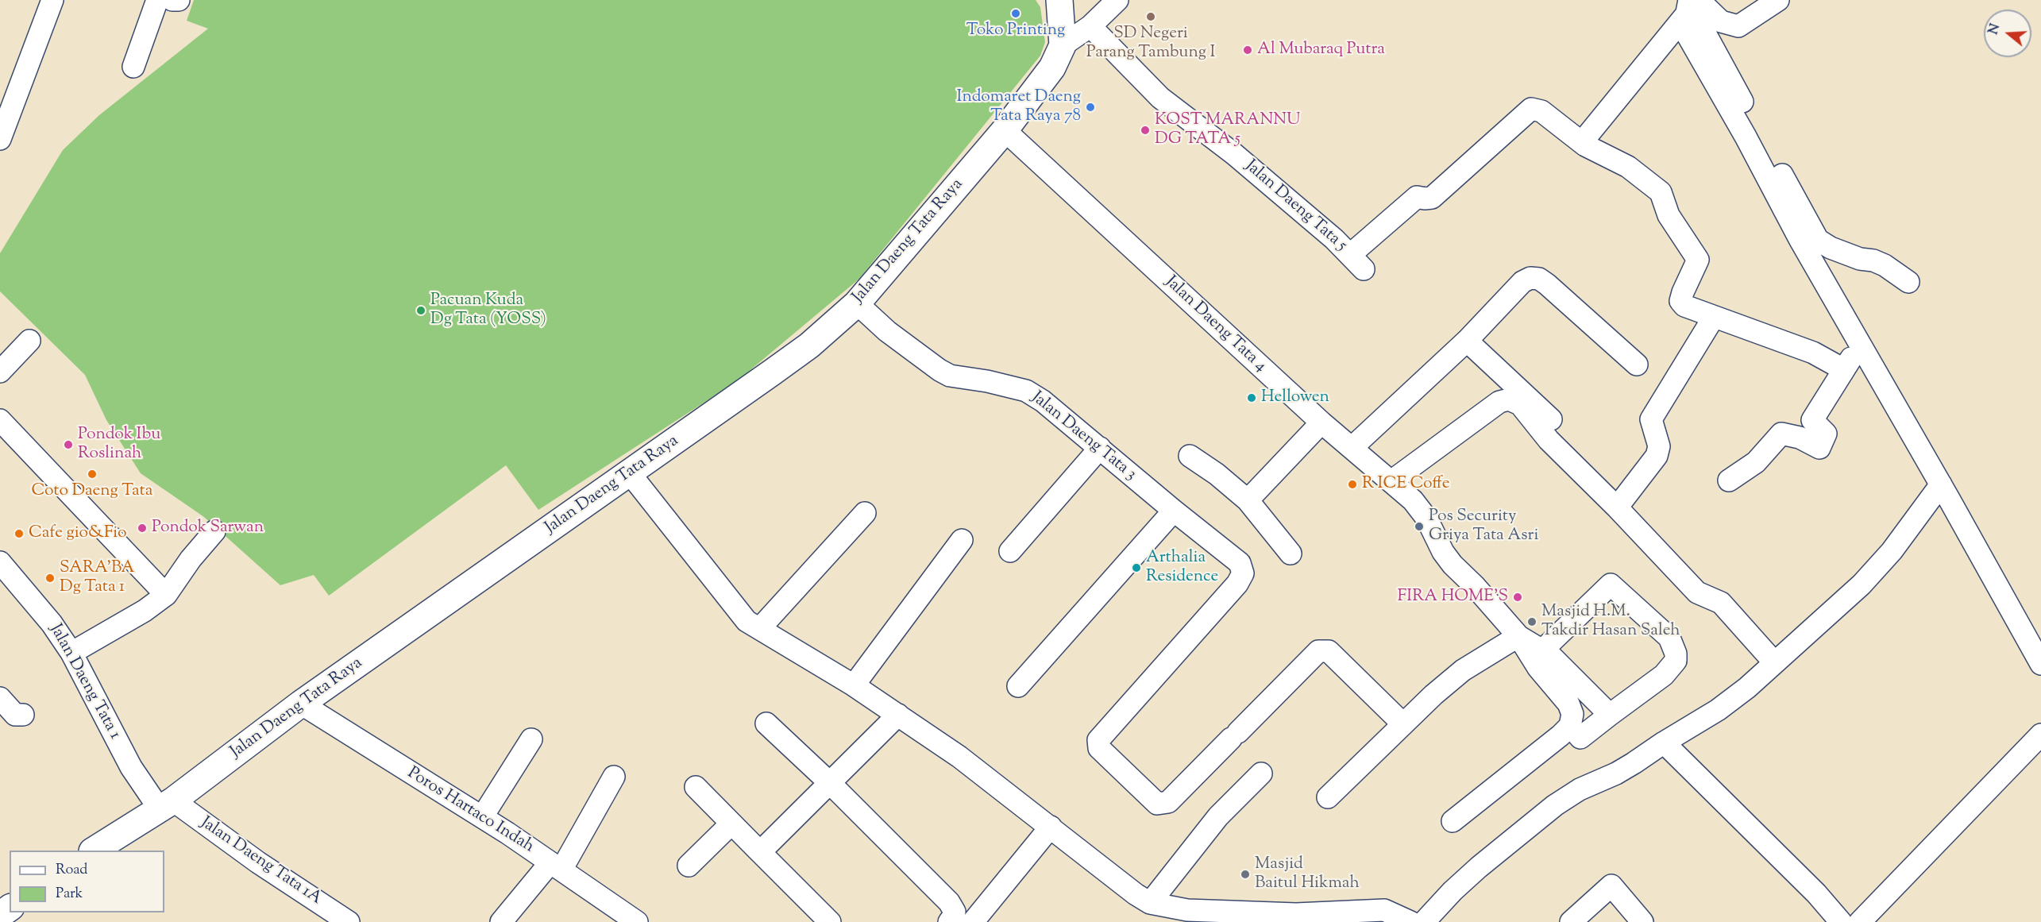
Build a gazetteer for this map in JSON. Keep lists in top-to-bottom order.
{
  "streets": {
    "main road": ["Jalan Daeng Tata Raya"],
    "street": [
      "Jalan Daeng Tata 5",
      "Jalan Daeng Tata 4",
      "Jalan Daeng Tata 3",
      "Jalan Daeng Tata 1",
      "Poros Hartaco Indah",
      "Jalan Daeng Tata 1A"
    ]
  },
  "crossings": [
    ["Jalan Daeng Tata Raya", "Jalan Daeng Tata 4"],
    ["Jalan Daeng Tata Raya", "Jalan Daeng Tata 3"],
    ["Jalan Daeng Tata Raya", "Jalan Daeng Tata 1"],
    ["Jalan Daeng Tata Raya", "Poros Hartaco Indah"],
    ["Jalan Daeng Tata Raya", "Jalan Daeng Tata 1A"],
    ["Jalan Daeng Tata 1", "Jalan Daeng Tata 1A"]
  ],
  "places": [
    "Toko Printing",
    "SD Negeri Parang Tambung I",
    "Al Mubaraq Putra",
    "Indomaret Daeng Tata Raya 78",
    "KOST MARANNU DG TATA 5",
    "Pacuan Kuda Dg Tata (YOSS)",
    "Hellowen",
    "Pondok Ibu Roslinah",
    "Coto Daeng Tata",
    "R ICE Coffe",
    "Pos Security Griya Tata Asri",
    "Pondok Sarwan",
    "Cafe gio&Fio",
    "Arthalia Residence",
    "SARA'BA Dg Tata 1",
    "FIRA HOME'S",
    "Masjid H.M. Takdir Hasan Saleh",
    "Masjid Baitul Hikmah"
  ],
  "legend": ["Road", "Park"],
  "north": "left"
}
